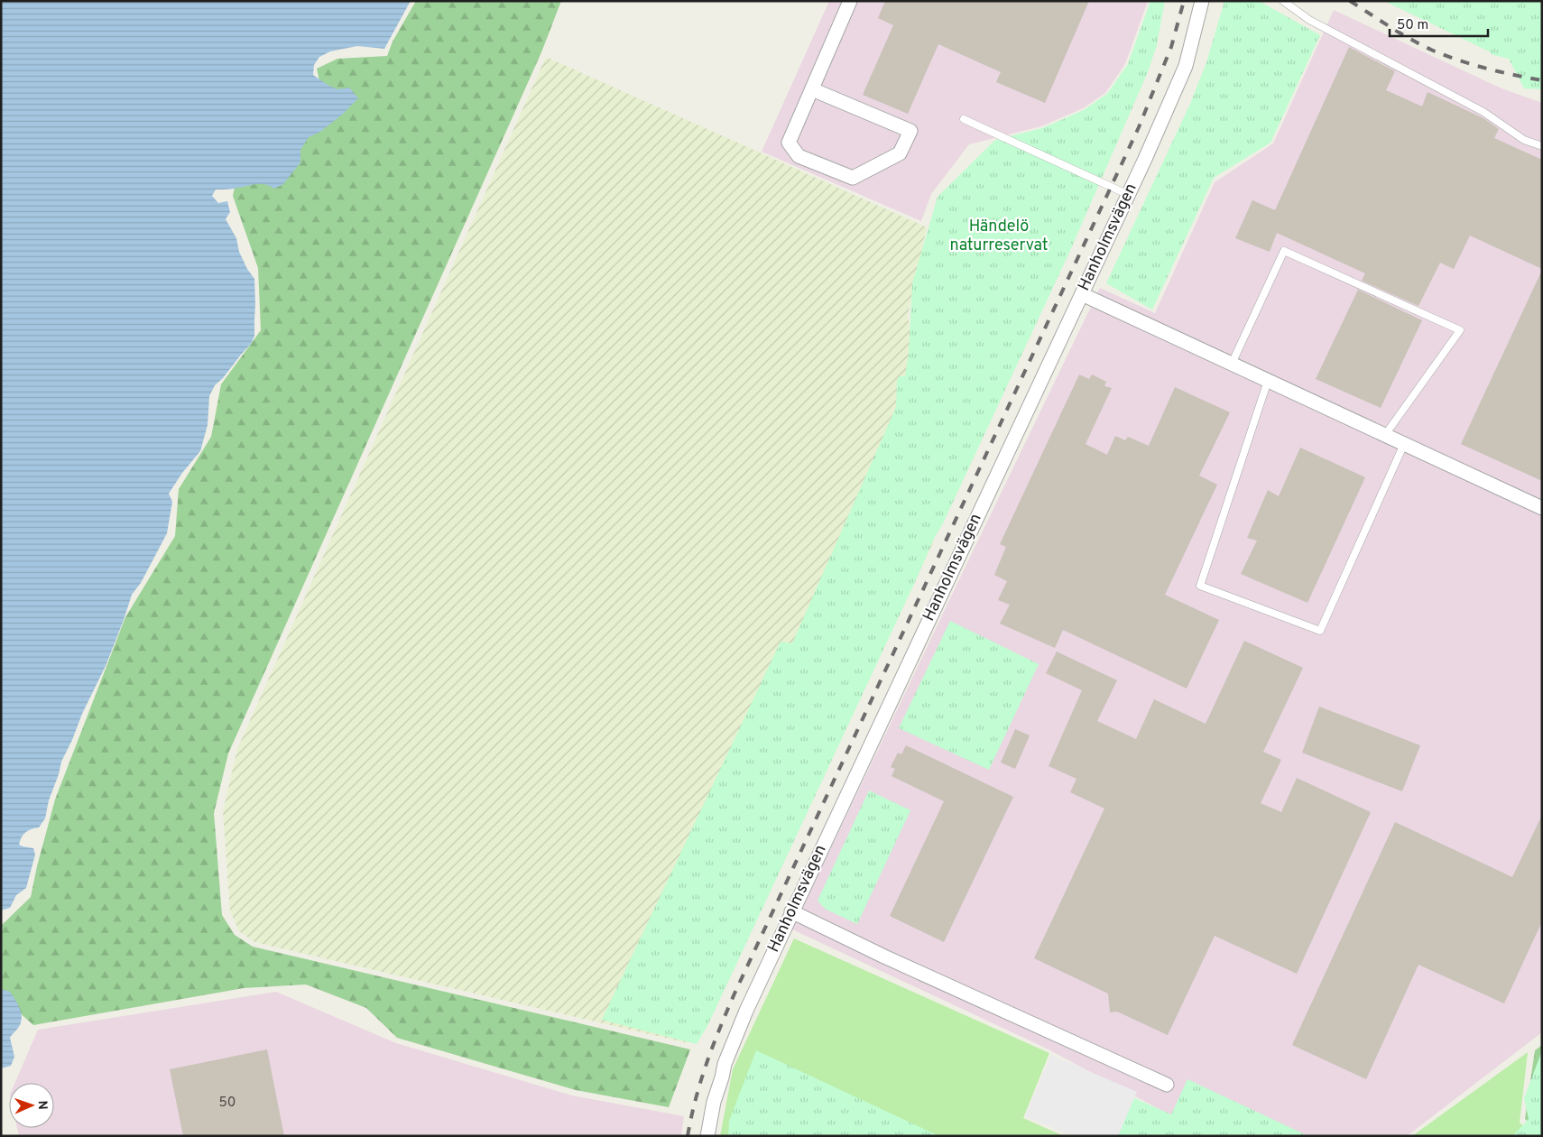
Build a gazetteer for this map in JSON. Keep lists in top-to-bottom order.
{
  "streets": {
    "street": ["Hanholmsvägen"]
  },
  "parks": ["Händelö naturreservat"],
  "house_numbers": ["50"],
  "scale_bar": "50 m",
  "north": "right"
}
